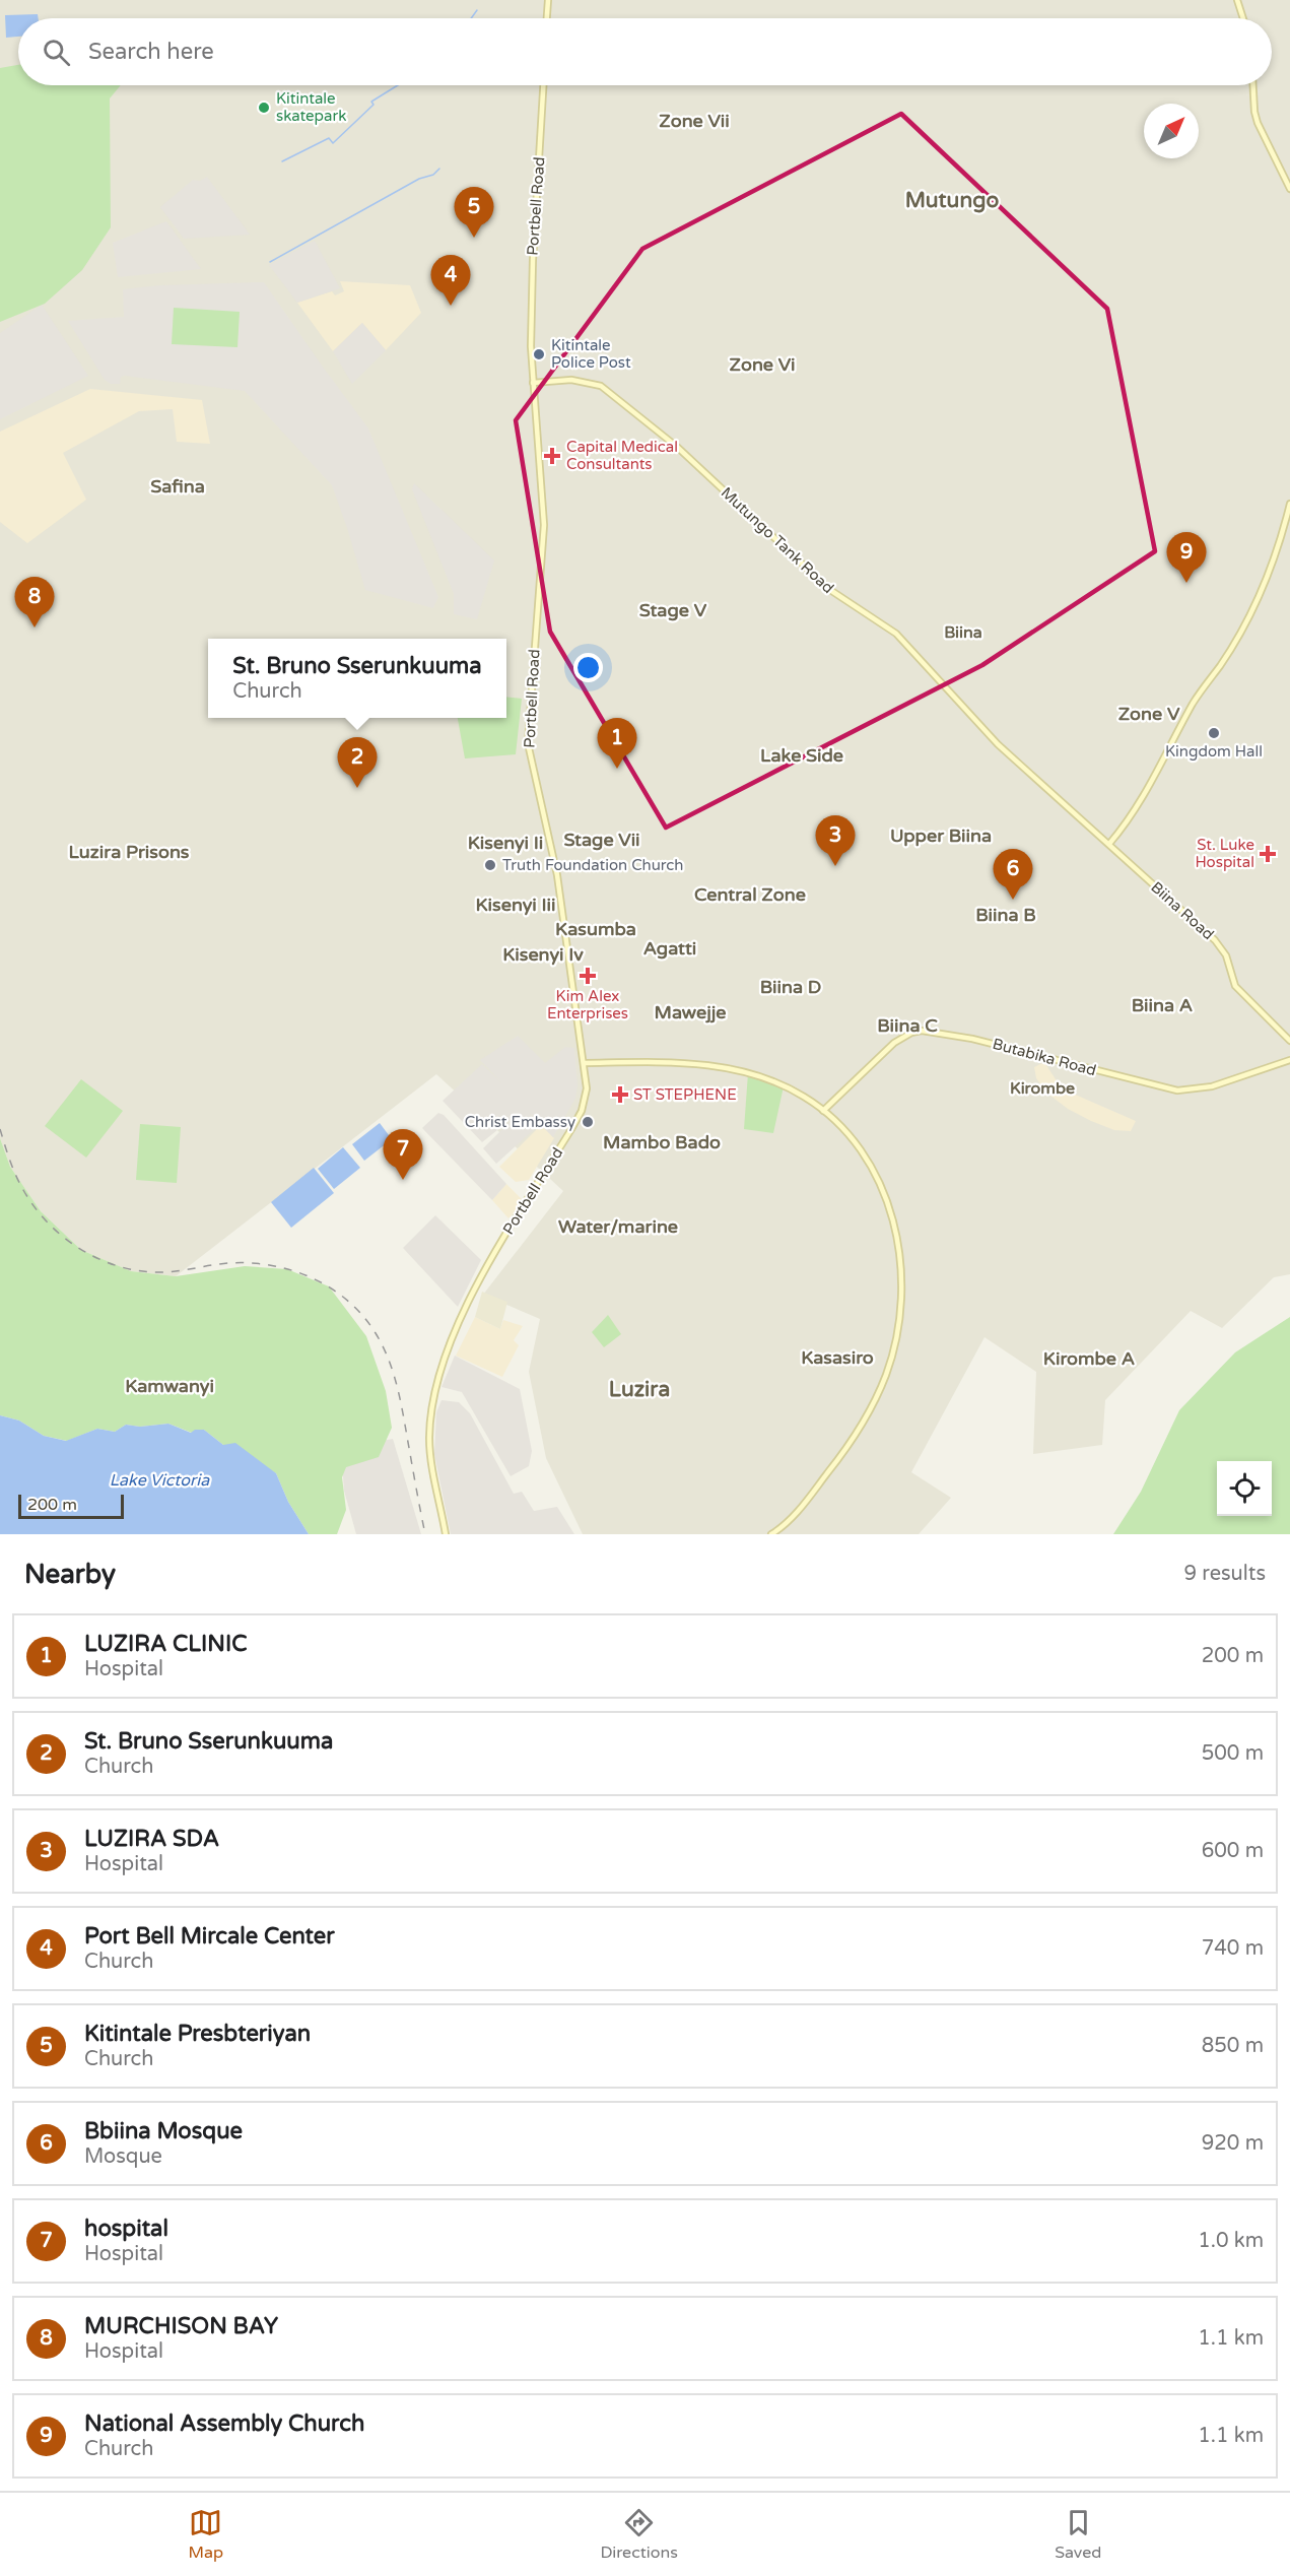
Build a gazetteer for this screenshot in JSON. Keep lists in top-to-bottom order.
{
  "streets": {
    "main road": [
      "Portbell Road",
      "Mutungo Tank Road",
      "Biina Road",
      "Butabika Road"
    ]
  },
  "crossings": [
    ["Portbell Road", "Mutungo Tank Road"],
    ["Mutungo Tank Road", "Biina Road"]
  ],
  "districts": [
    "Zone Vii",
    "Mutungo",
    "Zone Vi",
    "Safina",
    "Stage V",
    "Biina",
    "Zone V",
    "Lake Side",
    "Upper Biina",
    "Stage Vii",
    "Kisenyi Ii",
    "Luzira Prisons",
    "Central Zone",
    "Kisenyi Iii",
    "Biina B",
    "Kasumba",
    "Agatti",
    "Kisenyi Iv",
    "Biina D",
    "Biina A",
    "Mawejje",
    "Biina C",
    "Kirombe",
    "Mambo Bado",
    "Water/marine",
    "Kasasiro",
    "Kirombe A",
    "Kamwanyi",
    "Luzira"
  ],
  "water": ["Lake Victoria"],
  "places": {
    "other": [
      "Kitintale skatepark",
      "Kitintale Police Post",
      "Kingdom Hall",
      "Truth Foundation Church",
      "Christ Embassy"
    ],
    "health": [
      "Capital Medical Consultants",
      "St. Luke Hospital",
      "Kim Alex Enterprises",
      "ST STEPHENE"
    ]
  },
  "scale_bar": "200 m",
  "north": "top right",
  "page": {
    "search": "Search here",
    "pins": [
      "5",
      "4",
      "9",
      "8",
      "1",
      "2",
      "3",
      "6",
      "7"
    ],
    "popup": ["St. Bruno Sserunkuuma", "Church"],
    "scale": "200 m",
    "heading": ["Nearby", "9 results"],
    "list": [
      {
        "mark": "1",
        "name": "LUZIRA CLINIC",
        "note": "Hospital",
        "value": "200 m"
      },
      {
        "mark": "2",
        "name": "St. Bruno Sserunkuuma",
        "note": "Church",
        "value": "500 m"
      },
      {
        "mark": "3",
        "name": "LUZIRA SDA",
        "note": "Hospital",
        "value": "600 m"
      },
      {
        "mark": "4",
        "name": "Port Bell Mircale Center",
        "note": "Church",
        "value": "740 m"
      },
      {
        "mark": "5",
        "name": "Kitintale Presbteriyan",
        "note": "Church",
        "value": "850 m"
      },
      {
        "mark": "6",
        "name": "Bbiina Mosque",
        "note": "Mosque",
        "value": "920 m"
      },
      {
        "mark": "7",
        "name": "hospital",
        "note": "Hospital",
        "value": "1.0 km"
      },
      {
        "mark": "8",
        "name": "MURCHISON BAY",
        "note": "Hospital",
        "value": "1.1 km"
      },
      {
        "mark": "9",
        "name": "National Assembly Church",
        "note": "Church",
        "value": "1.1 km"
      }
    ],
    "nav": ["Map", "Directions", "Saved"]
  }
}
